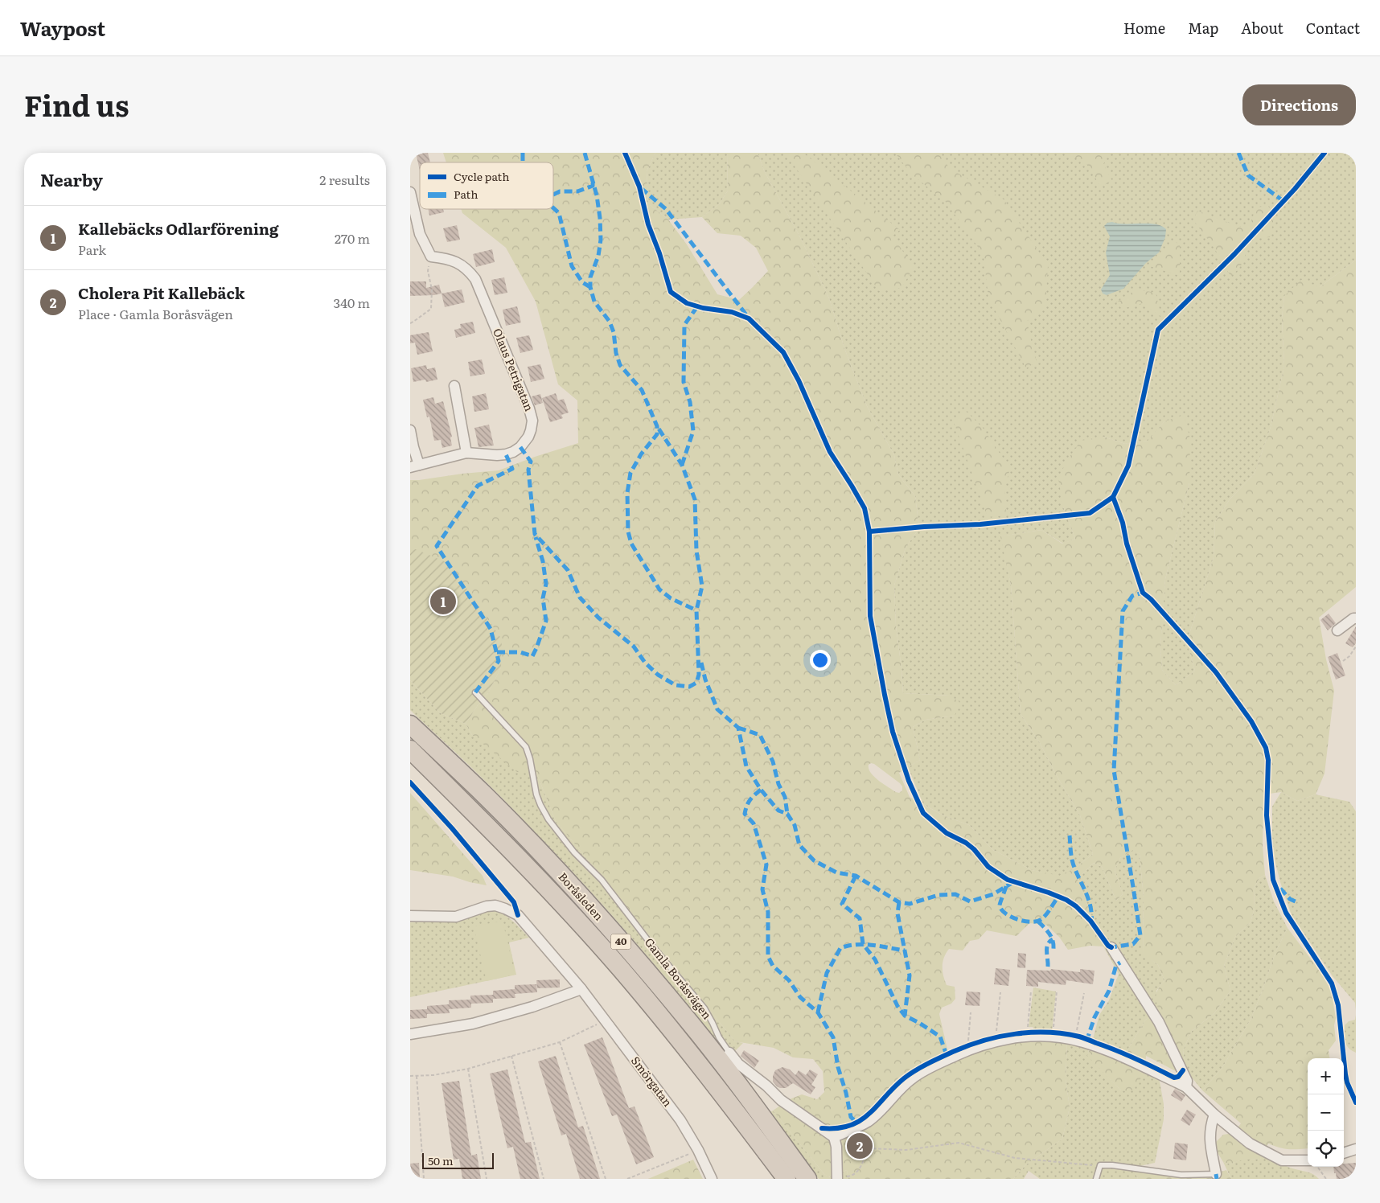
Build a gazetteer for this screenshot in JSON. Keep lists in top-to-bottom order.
{
  "streets": {
    "highway": ["Boråsleden", "40"],
    "street": ["Olaus Petrigatan", "Gamla Boråsvägen", "Smörgatan"]
  },
  "legend": ["Cycle path", "Path"],
  "scale_bar": "50 m",
  "page": {
    "header": "Waypost",
    "nav": [
      "Home",
      "Map",
      "About",
      "Contact"
    ],
    "title": "Find us",
    "buttons": "Directions",
    "heading": ["Nearby", "2 results"],
    "list": [
      {
        "mark": "1",
        "name": "Kallebäcks Odlarförening",
        "note": "Park",
        "value": "270 m"
      },
      {
        "mark": "2",
        "name": "Cholera Pit Kallebäck",
        "note": "Place · Gamla Boråsvägen",
        "value": "340 m"
      }
    ],
    "pins": ["1", "2"],
    "map_buttons": ["+", "−"],
    "scale": "50 m"
  }
}
